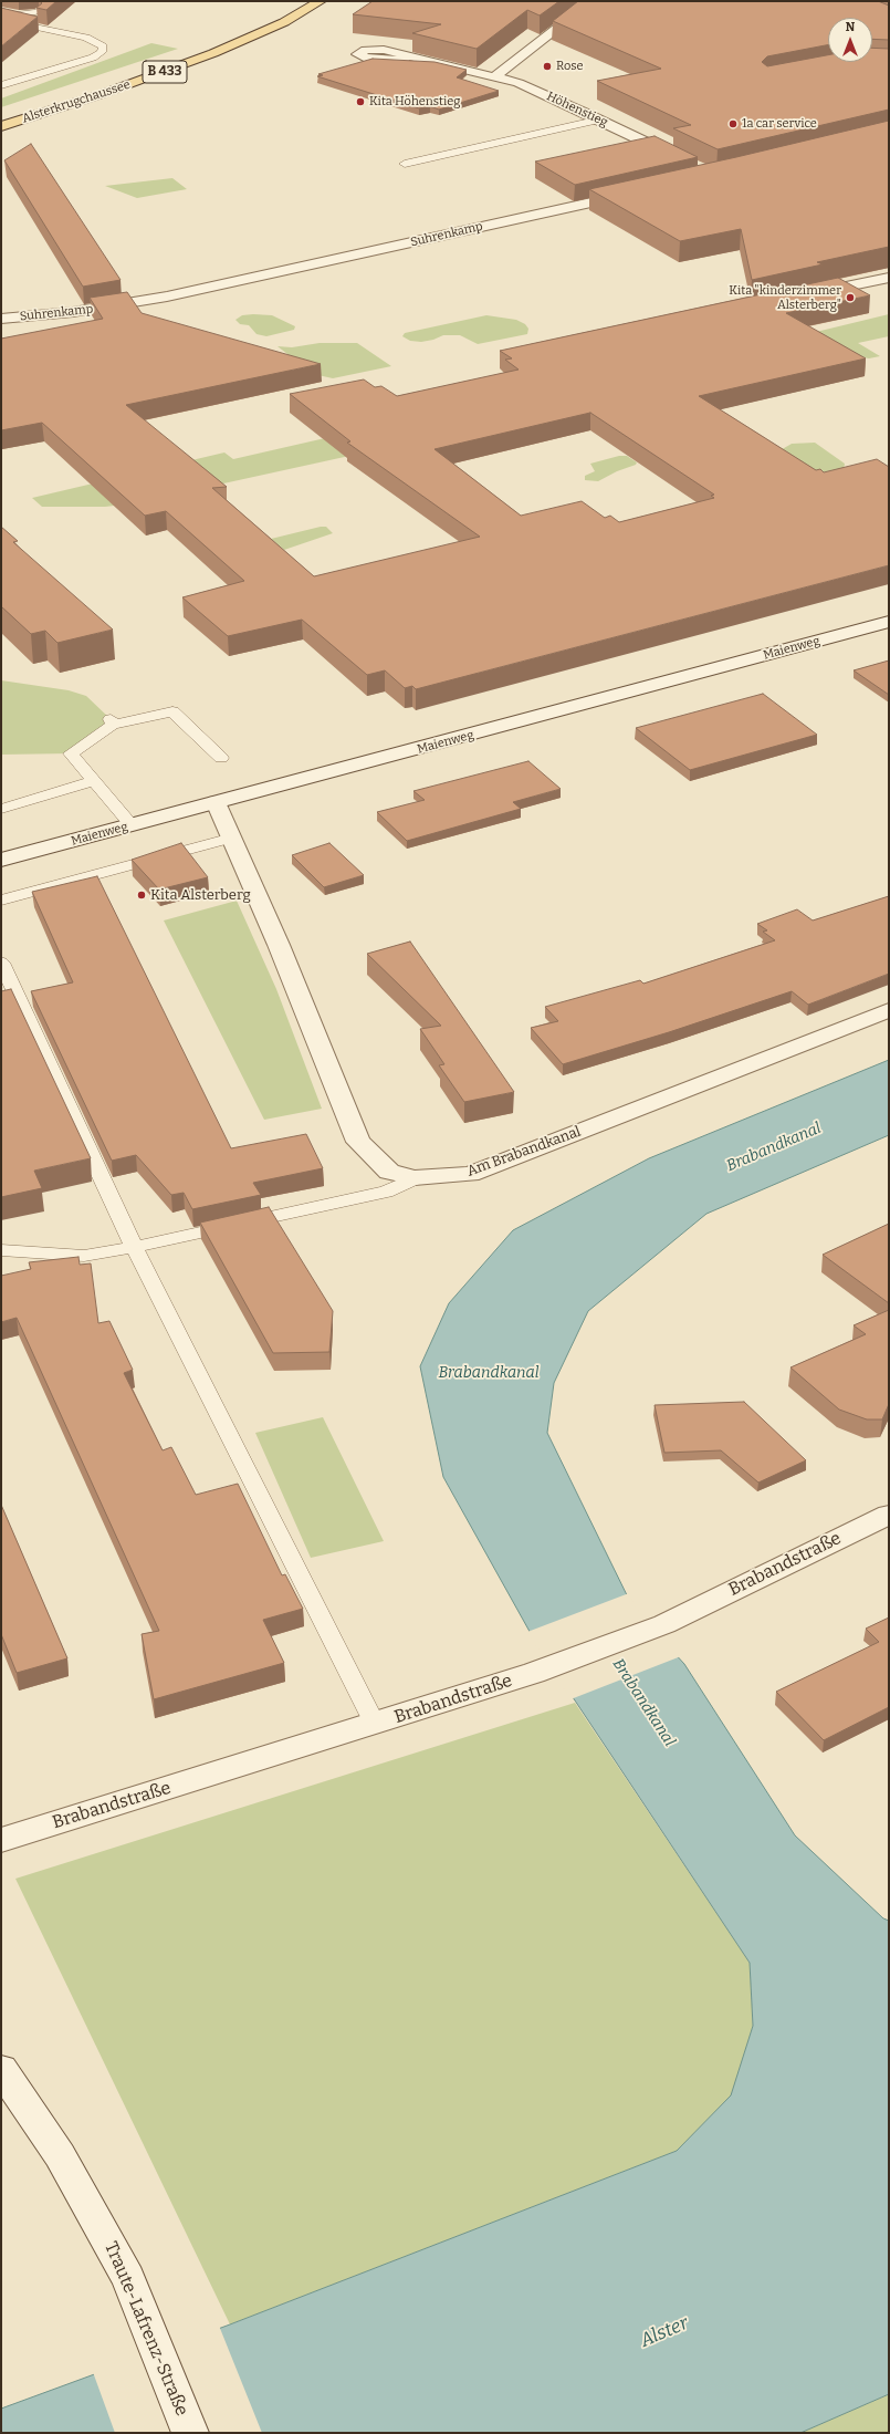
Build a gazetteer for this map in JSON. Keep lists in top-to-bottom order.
{
  "streets": {
    "main road": ["B 433", "Alsterkrugchaussee"],
    "street": [
      "Höhenstieg",
      "Suhrenkamp",
      "Maienweg",
      "Am Brabandkanal",
      "Brabandstraße",
      "Traute-Lafrenz-Straße"
    ]
  },
  "crossings": [
    ["Maienweg", "Am Brabandkanal"]
  ],
  "water": ["Brabandkanal", "Alster"],
  "places": [
    "Rose",
    "Kita Höhenstieg",
    "1a car service",
    "Kita \"kinderzimmer Alsterberg\"",
    "Kita Alsterberg"
  ],
  "north": "top"
}
